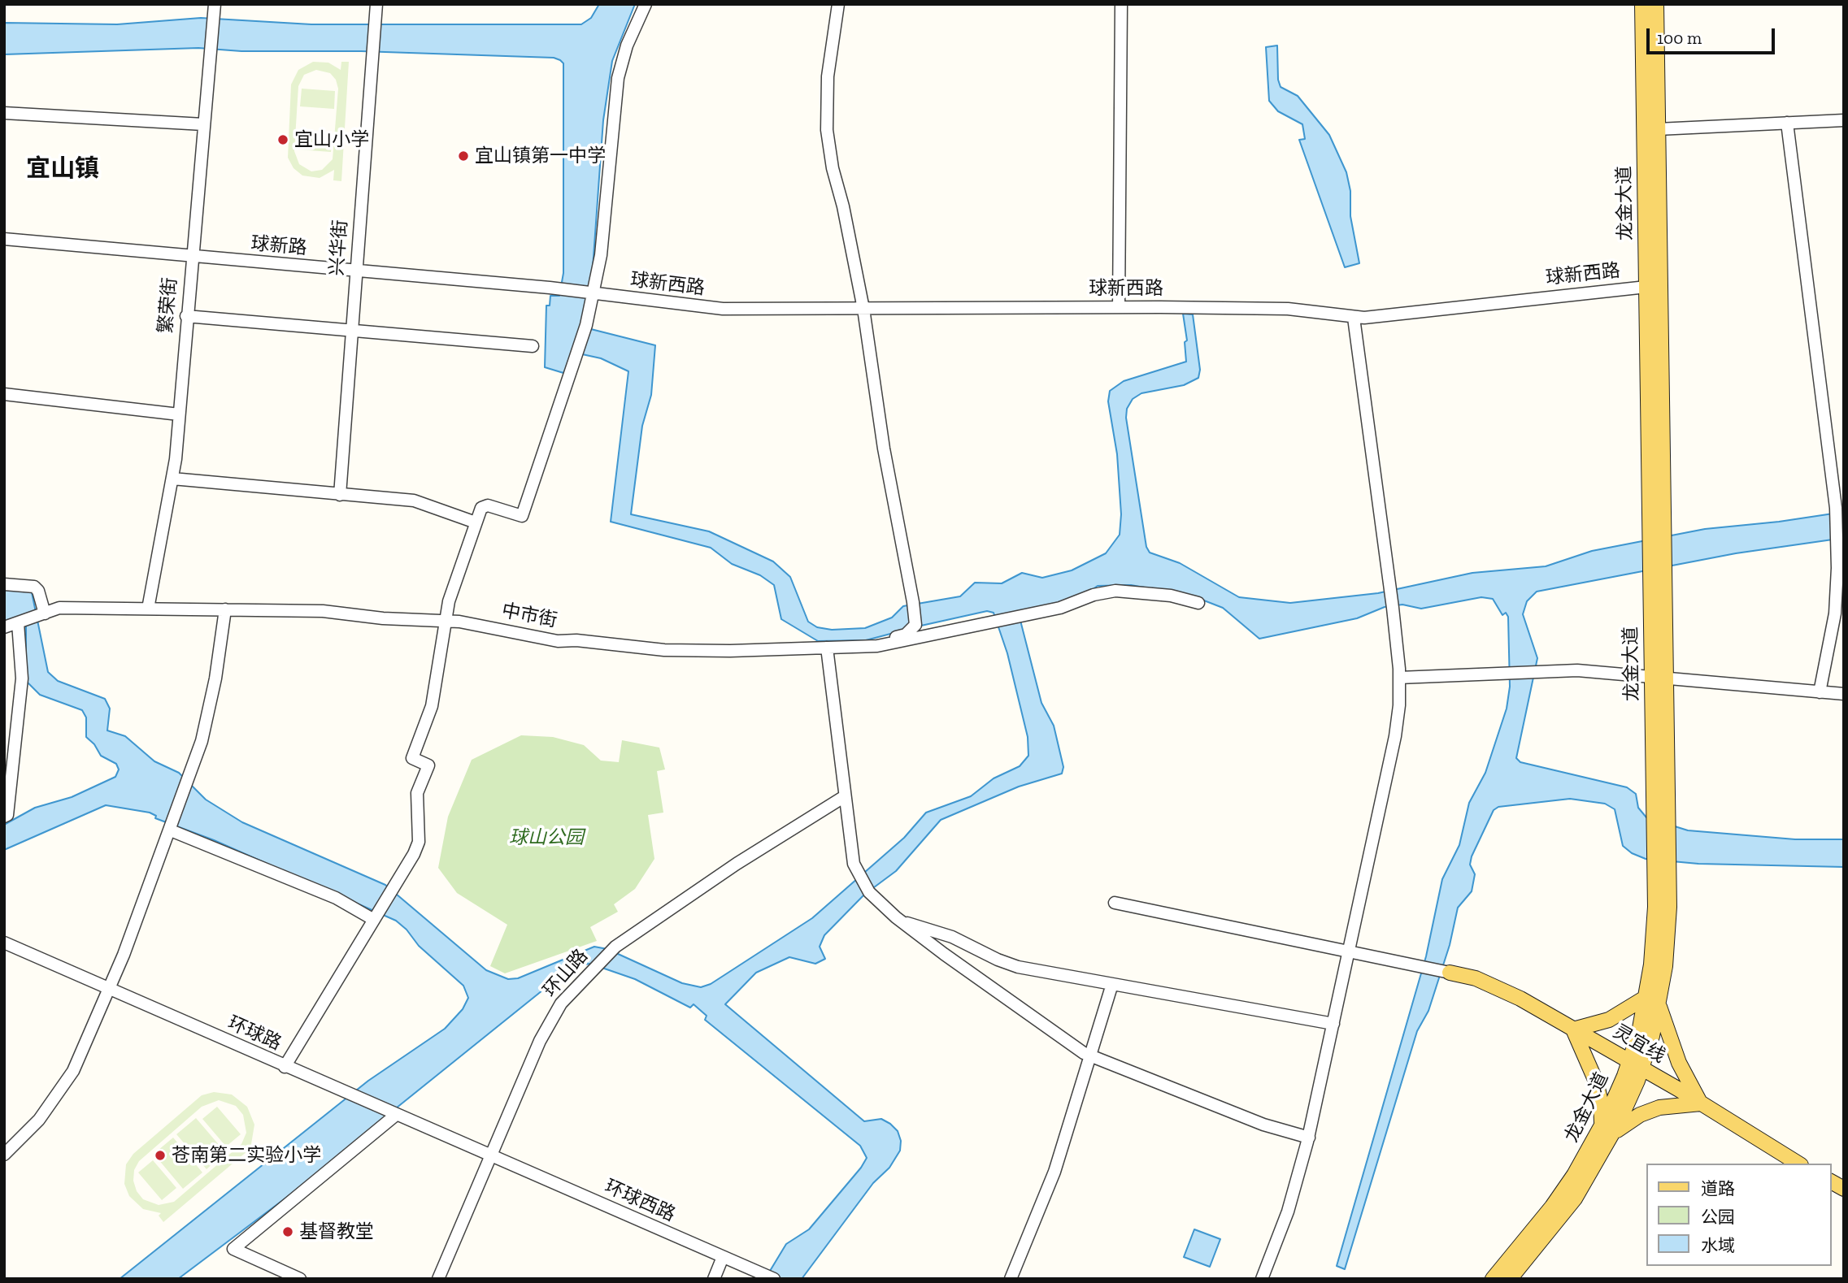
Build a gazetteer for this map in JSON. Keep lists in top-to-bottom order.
{
  "streets": {
    "main road": ["龙金大道", "灵宜线"],
    "street": [
      "球新路",
      "兴华街",
      "球新西路",
      "繁荣街",
      "中市街",
      "环山路",
      "环球路",
      "环球西路"
    ]
  },
  "crossings": [
    ["龙金大道", "球新西路"],
    ["龙金大道", "灵宜线"],
    ["球新路", "兴华街"],
    ["球新路", "球新西路"],
    ["球新路", "繁荣街"],
    ["繁荣街", "中市街"],
    ["环山路", "环球路"],
    ["环山路", "环球西路"],
    ["环球路", "环球西路"]
  ],
  "districts": ["宜山镇"],
  "parks": ["球山公园"],
  "places": [
    "宜山小学",
    "宜山镇第一中学",
    "苍南第二实验小学",
    "基督教堂"
  ],
  "legend": ["道路", "公园", "水域"],
  "scale_bar": "100 m"
}
